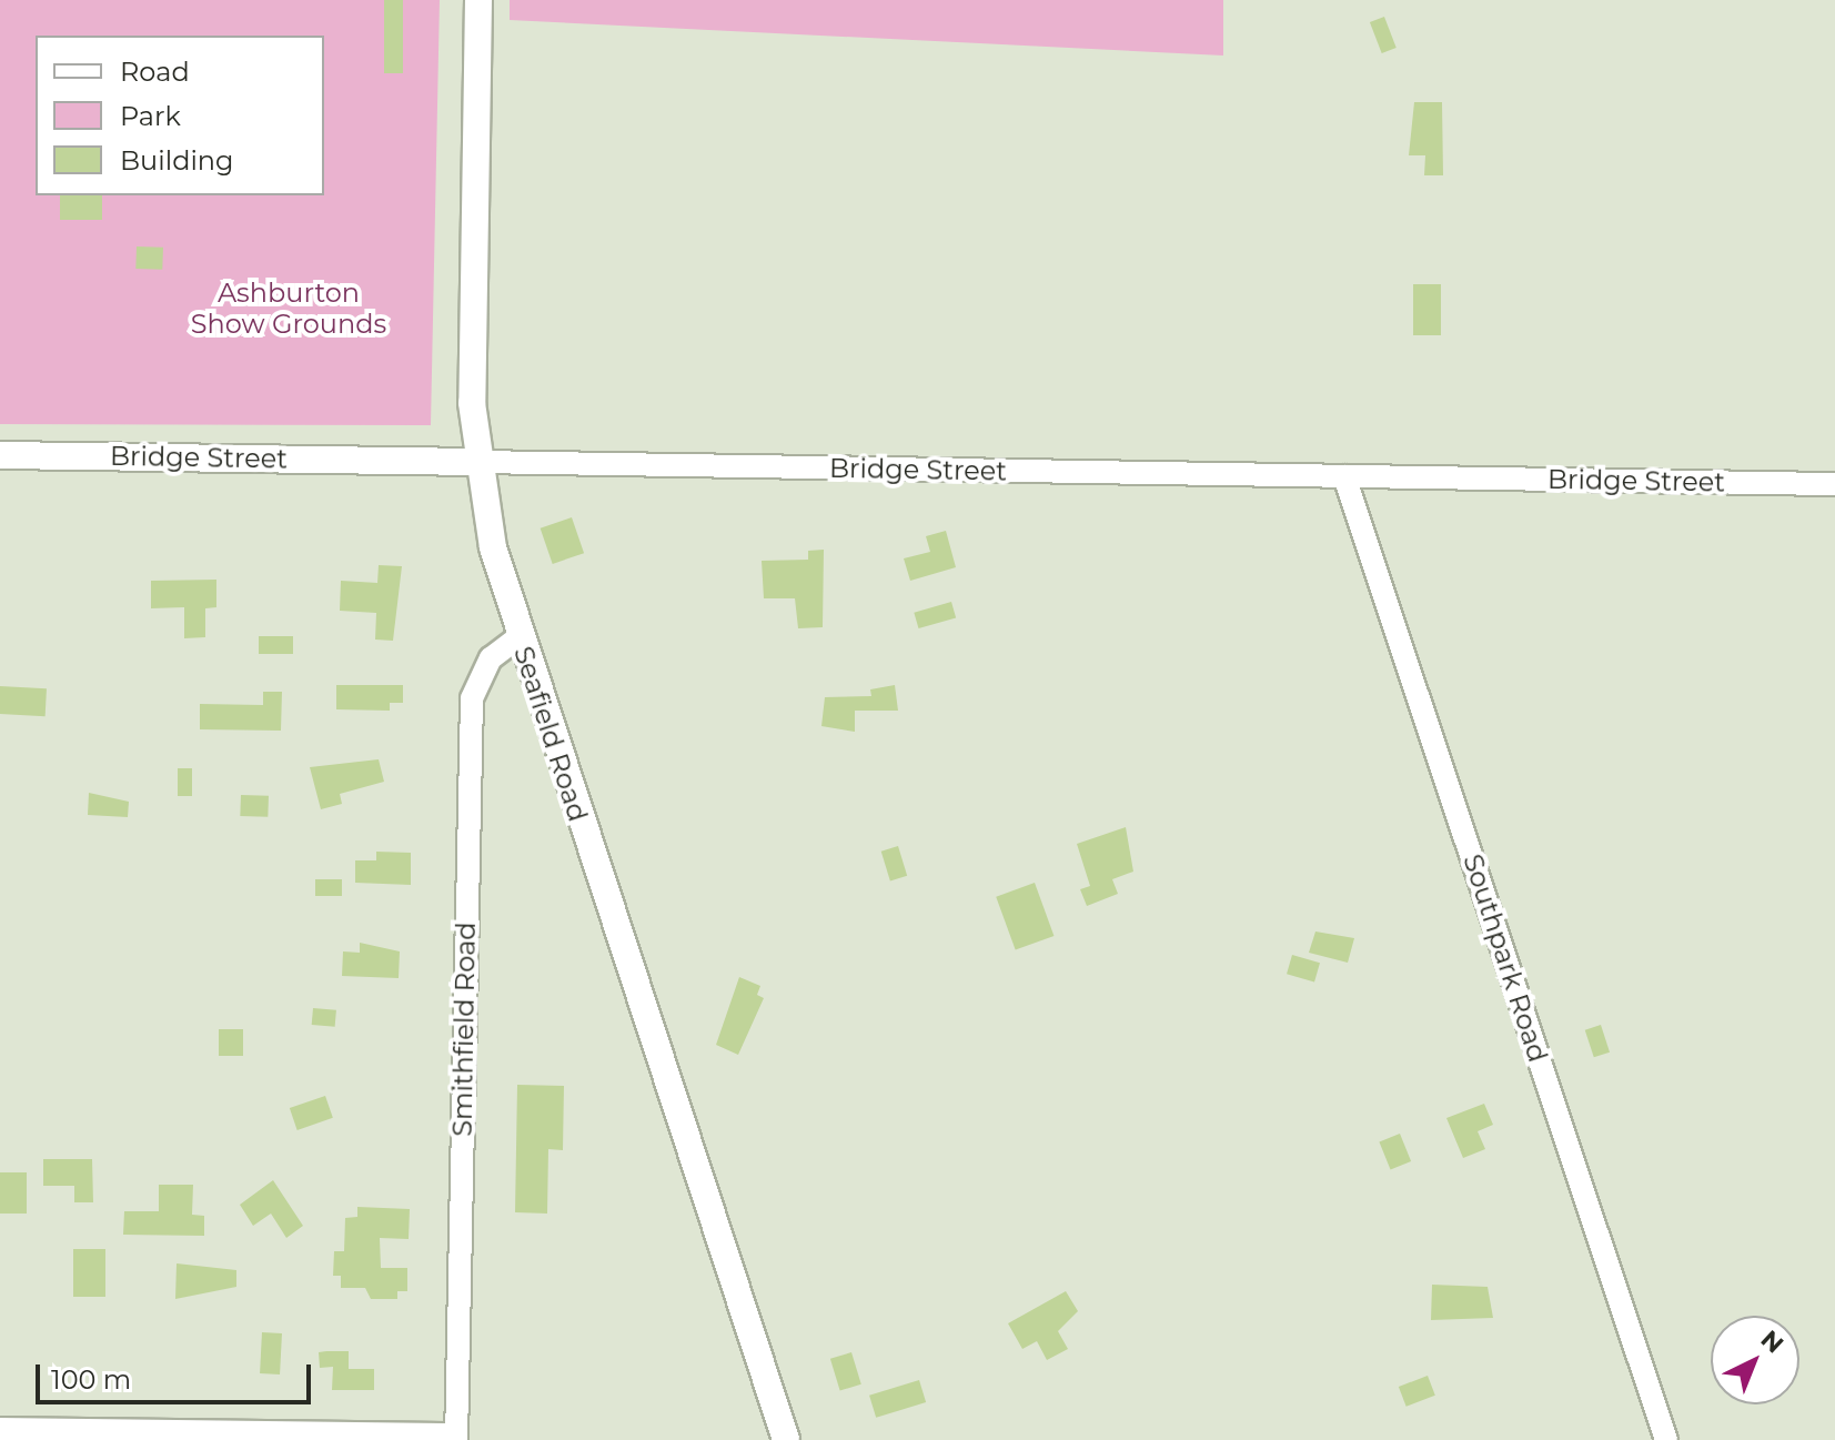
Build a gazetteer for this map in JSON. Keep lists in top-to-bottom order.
{
  "streets": {
    "street": [
      "Bridge Street",
      "Seafield Road",
      "Southpark Road",
      "Smithfield Road"
    ]
  },
  "crossings": [
    ["Bridge Street", "Seafield Road"],
    ["Bridge Street", "Southpark Road"],
    ["Seafield Road", "Smithfield Road"]
  ],
  "parks": ["Ashburton Show Grounds"],
  "legend": ["Road", "Park", "Building"],
  "scale_bar": "100 m",
  "north": "top right"
}
